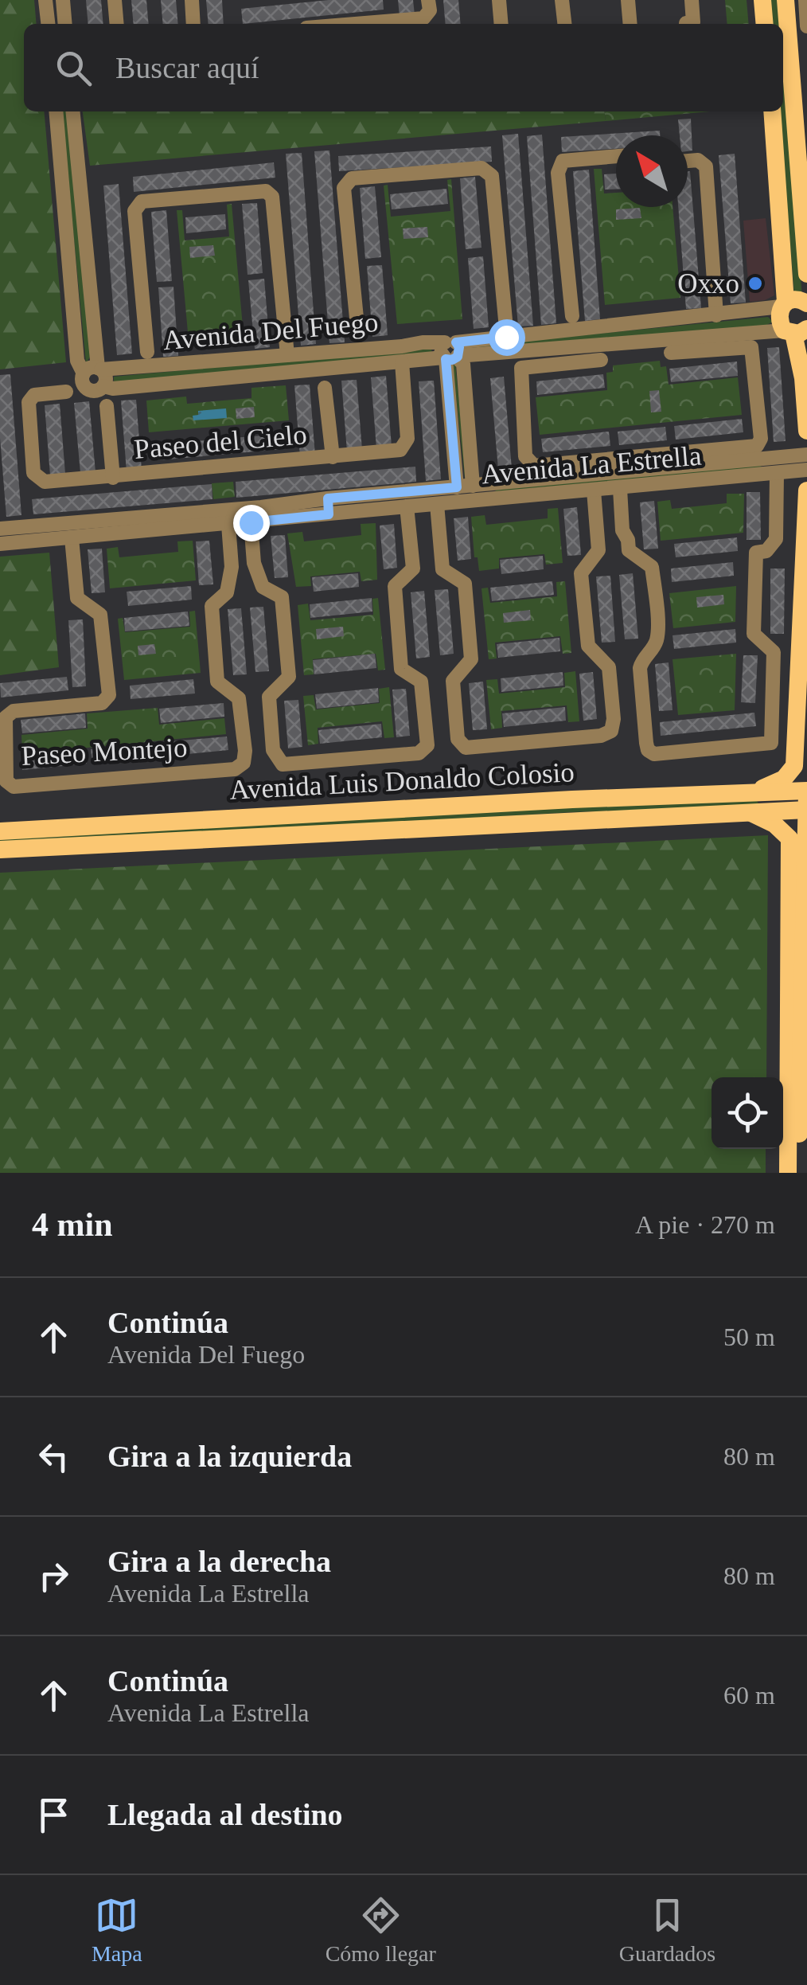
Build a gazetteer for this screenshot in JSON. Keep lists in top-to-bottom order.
{
  "streets": {
    "main road": ["Avenida Luis Donaldo Colosio"],
    "street": [
      "Avenida Del Fuego",
      "Paseo del Cielo",
      "Avenida La Estrella",
      "Paseo Montejo"
    ]
  },
  "crossings": [
    ["Avenida Del Fuego", "Paseo del Cielo"],
    ["Avenida La Estrella", "Paseo Montejo"]
  ],
  "places": ["Oxxo"],
  "north": "top left",
  "page": {
    "search": "Buscar aquí",
    "heading": ["4 min", "A pie · 270 m"],
    "list": [
      ["Continúa", "Avenida Del Fuego", "50 m"],
      ["Gira a la izquierda", "80 m"],
      ["Gira a la derecha", "Avenida La Estrella", "80 m"],
      ["Continúa", "Avenida La Estrella", "60 m"],
      "Llegada al destino"
    ],
    "nav": ["Mapa", "Cómo llegar", "Guardados"]
  }
}
